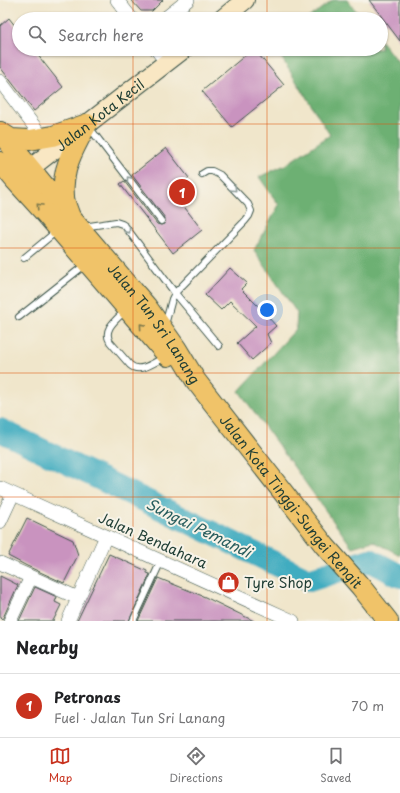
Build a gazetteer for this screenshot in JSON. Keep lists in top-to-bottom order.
{
  "streets": {
    "main road": ["Jalan Tun Sri Lanang", "Jalan Kota Tinggi-Sungei Rengit"],
    "street": ["Jalan Kota Kecil", "Jalan Bendahara"]
  },
  "crossings": [
    ["Jalan Kota Kecil", "Jalan Tun Sri Lanang"],
    ["Jalan Tun Sri Lanang", "Jalan Kota Tinggi-Sungei Rengit"]
  ],
  "water": ["Sungai Pemandi"],
  "places": {
    "shop": ["Tyre Shop"]
  },
  "page": {
    "search": "Search here",
    "pins": "1",
    "heading": "Nearby",
    "list": [
      {
        "mark": "1",
        "name": "Petronas",
        "note": "Fuel · Jalan Tun Sri Lanang",
        "value": "70 m"
      }
    ],
    "nav": ["Map", "Directions", "Saved"]
  }
}
